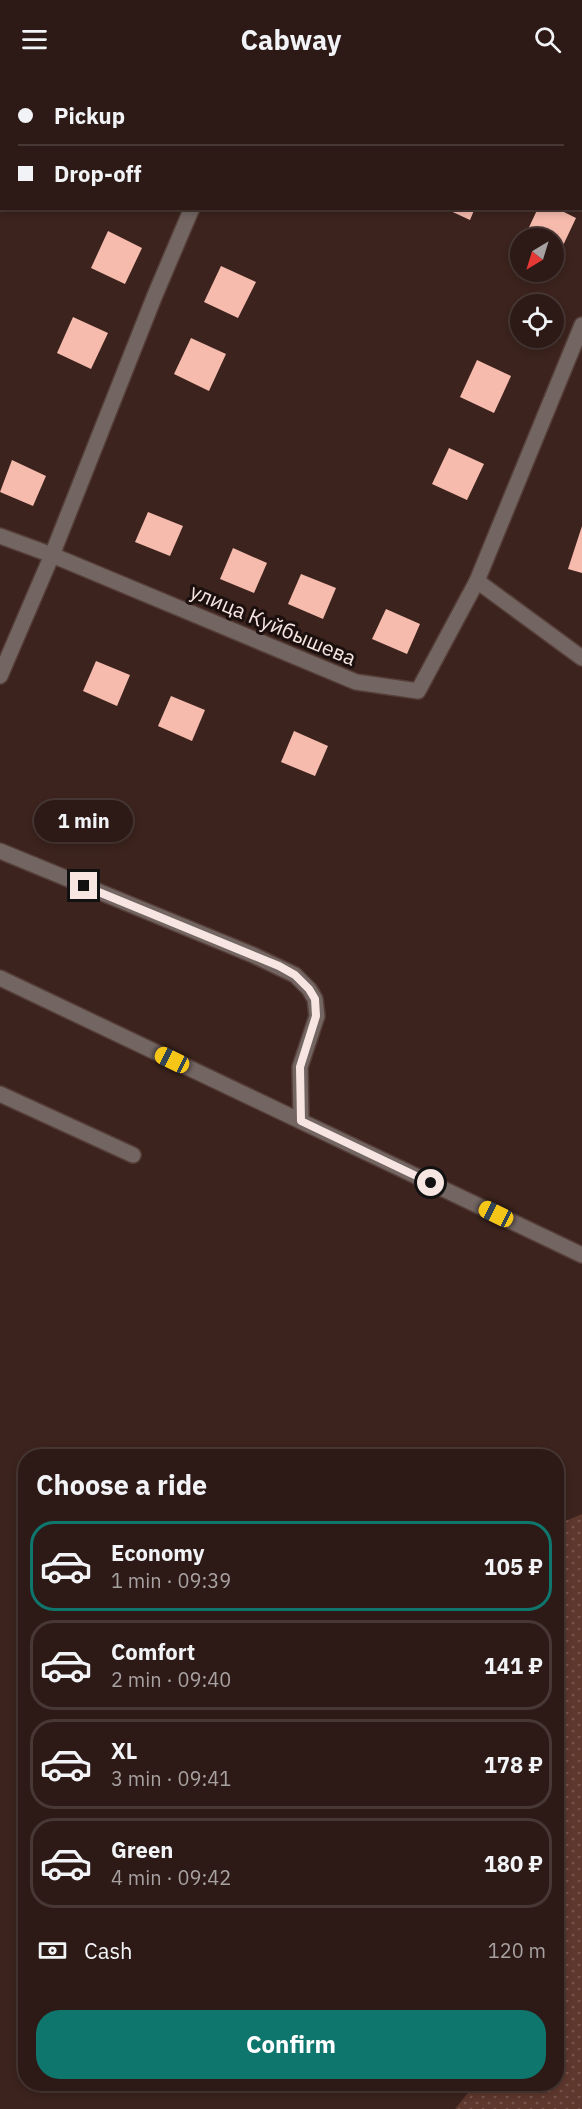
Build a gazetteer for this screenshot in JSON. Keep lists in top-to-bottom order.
{
  "streets": {
    "street": ["улица Куйбышева"]
  },
  "north": "bottom left",
  "page": {
    "header": "Cabway",
    "banner": ["Pickup", "Drop-off"],
    "bubble": "1 min",
    "heading": "Choose a ride",
    "list": [
      {
        "name": "Economy",
        "note": "1 min · 09:39",
        "value": "105 ₽"
      },
      {
        "name": "Comfort",
        "note": "2 min · 09:40",
        "value": "141 ₽"
      },
      {
        "name": "XL",
        "note": "3 min · 09:41",
        "value": "178 ₽"
      },
      {
        "name": "Green",
        "note": "4 min · 09:42",
        "value": "180 ₽"
      }
    ],
    "pay": ["Cash", "120 m"],
    "buttons": "Confirm"
  }
}
